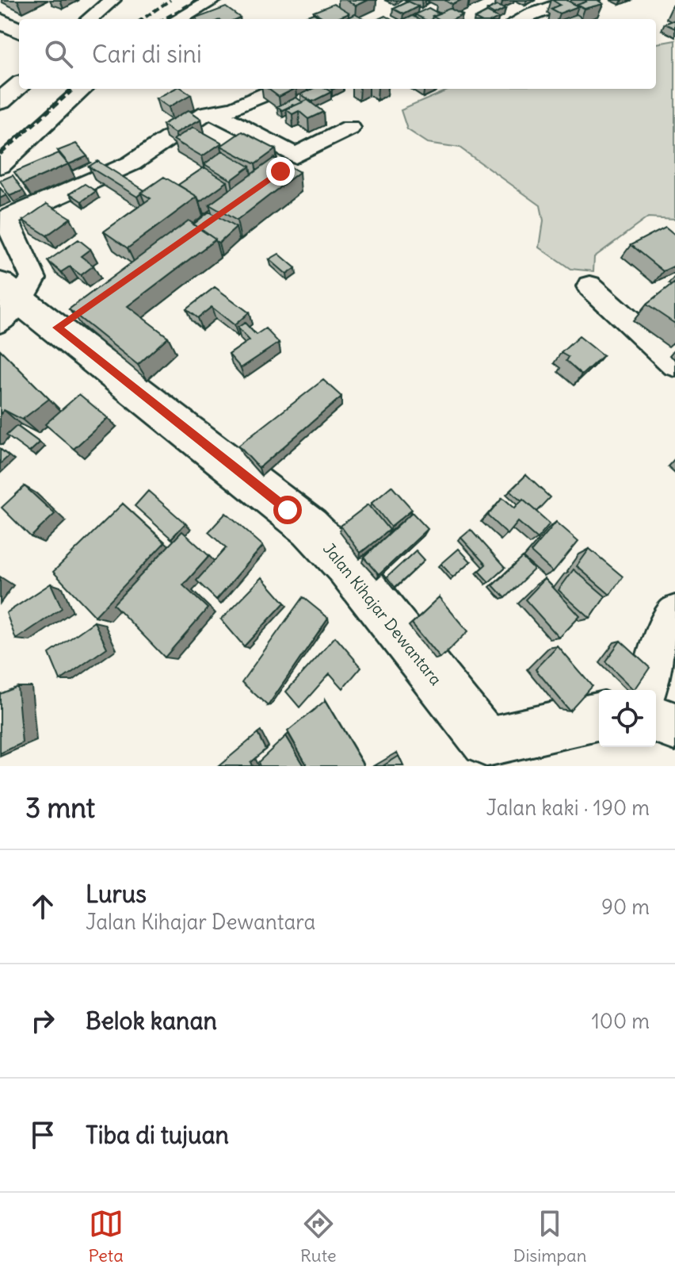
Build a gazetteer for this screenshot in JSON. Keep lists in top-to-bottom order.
{
  "streets": {
    "main road": ["Jalan Kihajar Dewantara"]
  },
  "page": {
    "search": "Cari di sini",
    "heading": ["3 mnt", "Jalan kaki · 190 m"],
    "list": [
      ["Lurus", "Jalan Kihajar Dewantara", "90 m"],
      ["Belok kanan", "100 m"],
      "Tiba di tujuan"
    ],
    "nav": ["Peta", "Rute", "Disimpan"]
  }
}
